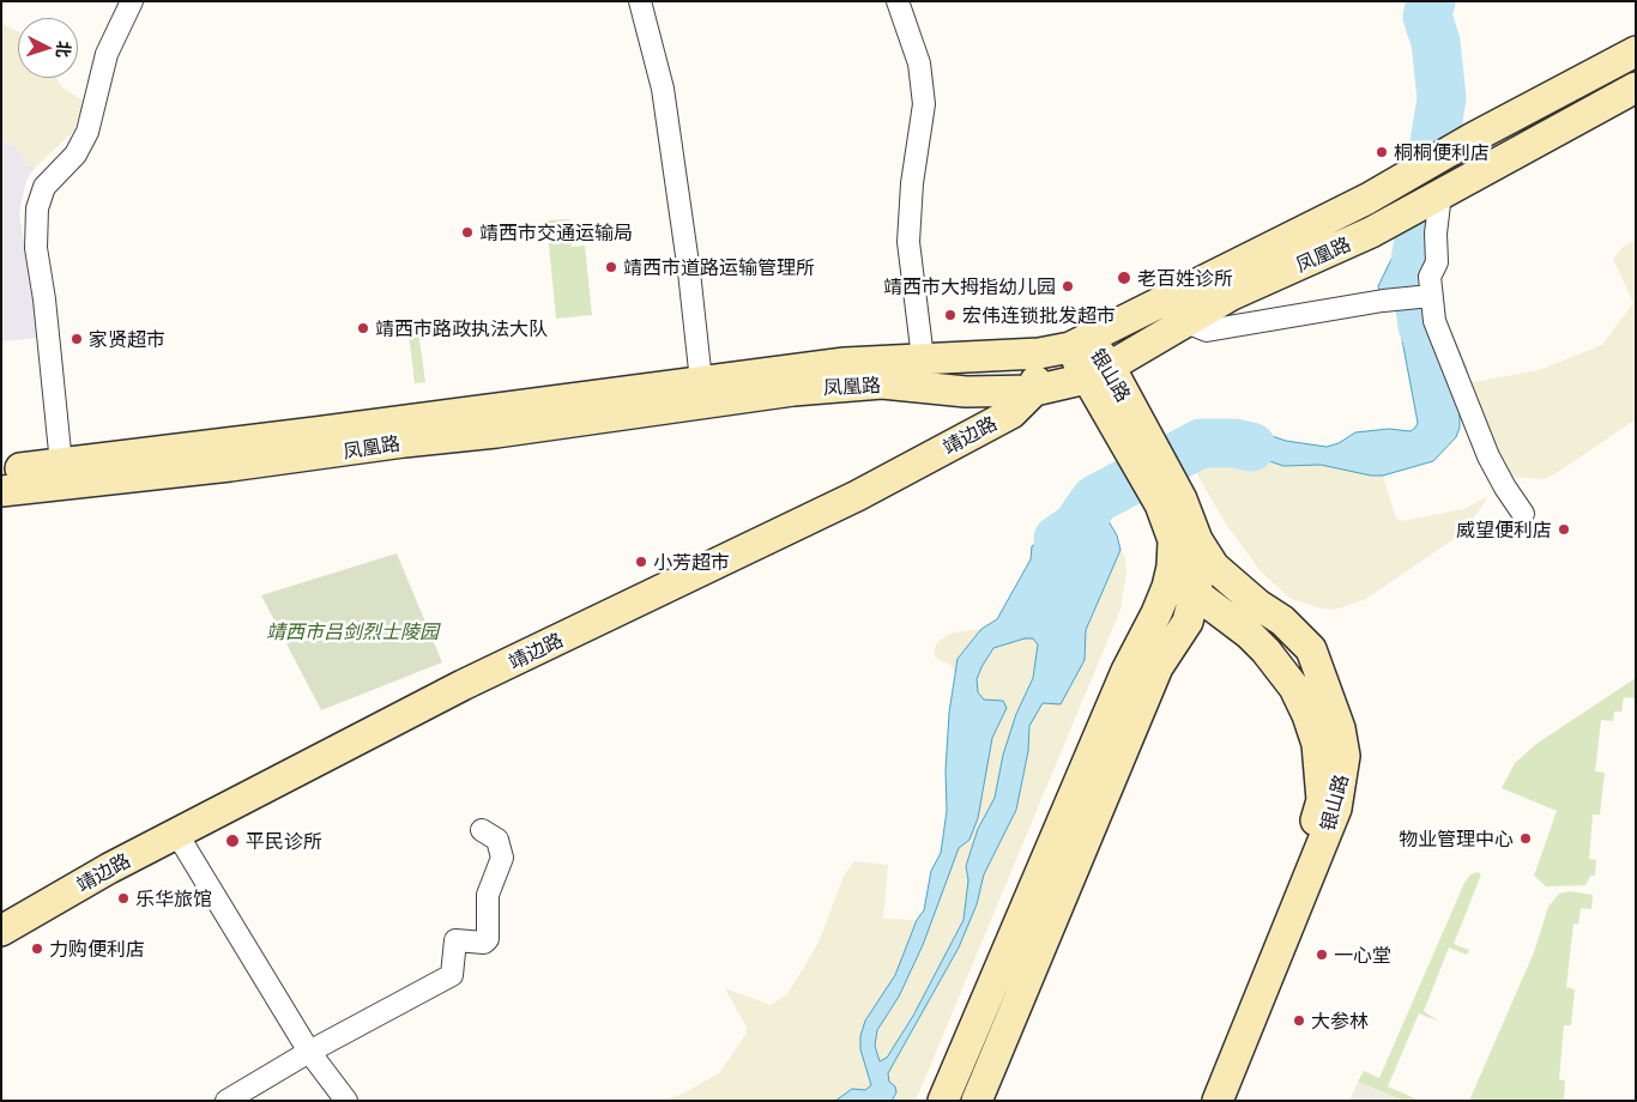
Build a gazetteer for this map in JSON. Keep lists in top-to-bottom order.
{
  "streets": {
    "main road": ["凤凰路", "银山路", "靖边路"]
  },
  "crossings": [
    ["凤凰路", "银山路"],
    ["凤凰路", "靖边路"]
  ],
  "parks": ["靖西市吕剑烈士陵园"],
  "places": [
    "桐桐便利店",
    "靖西市交通运输局",
    "靖西市道路运输管理所",
    "老百姓诊所",
    "靖西市大拇指幼儿园",
    "宏伟连锁批发超市",
    "靖西市路政执法大队",
    "家贤超市",
    "威望便利店",
    "小芳超市",
    "物业管理中心",
    "平民诊所",
    "乐华旅馆",
    "力购便利店",
    "一心堂",
    "大参林"
  ],
  "north": "right"
}
